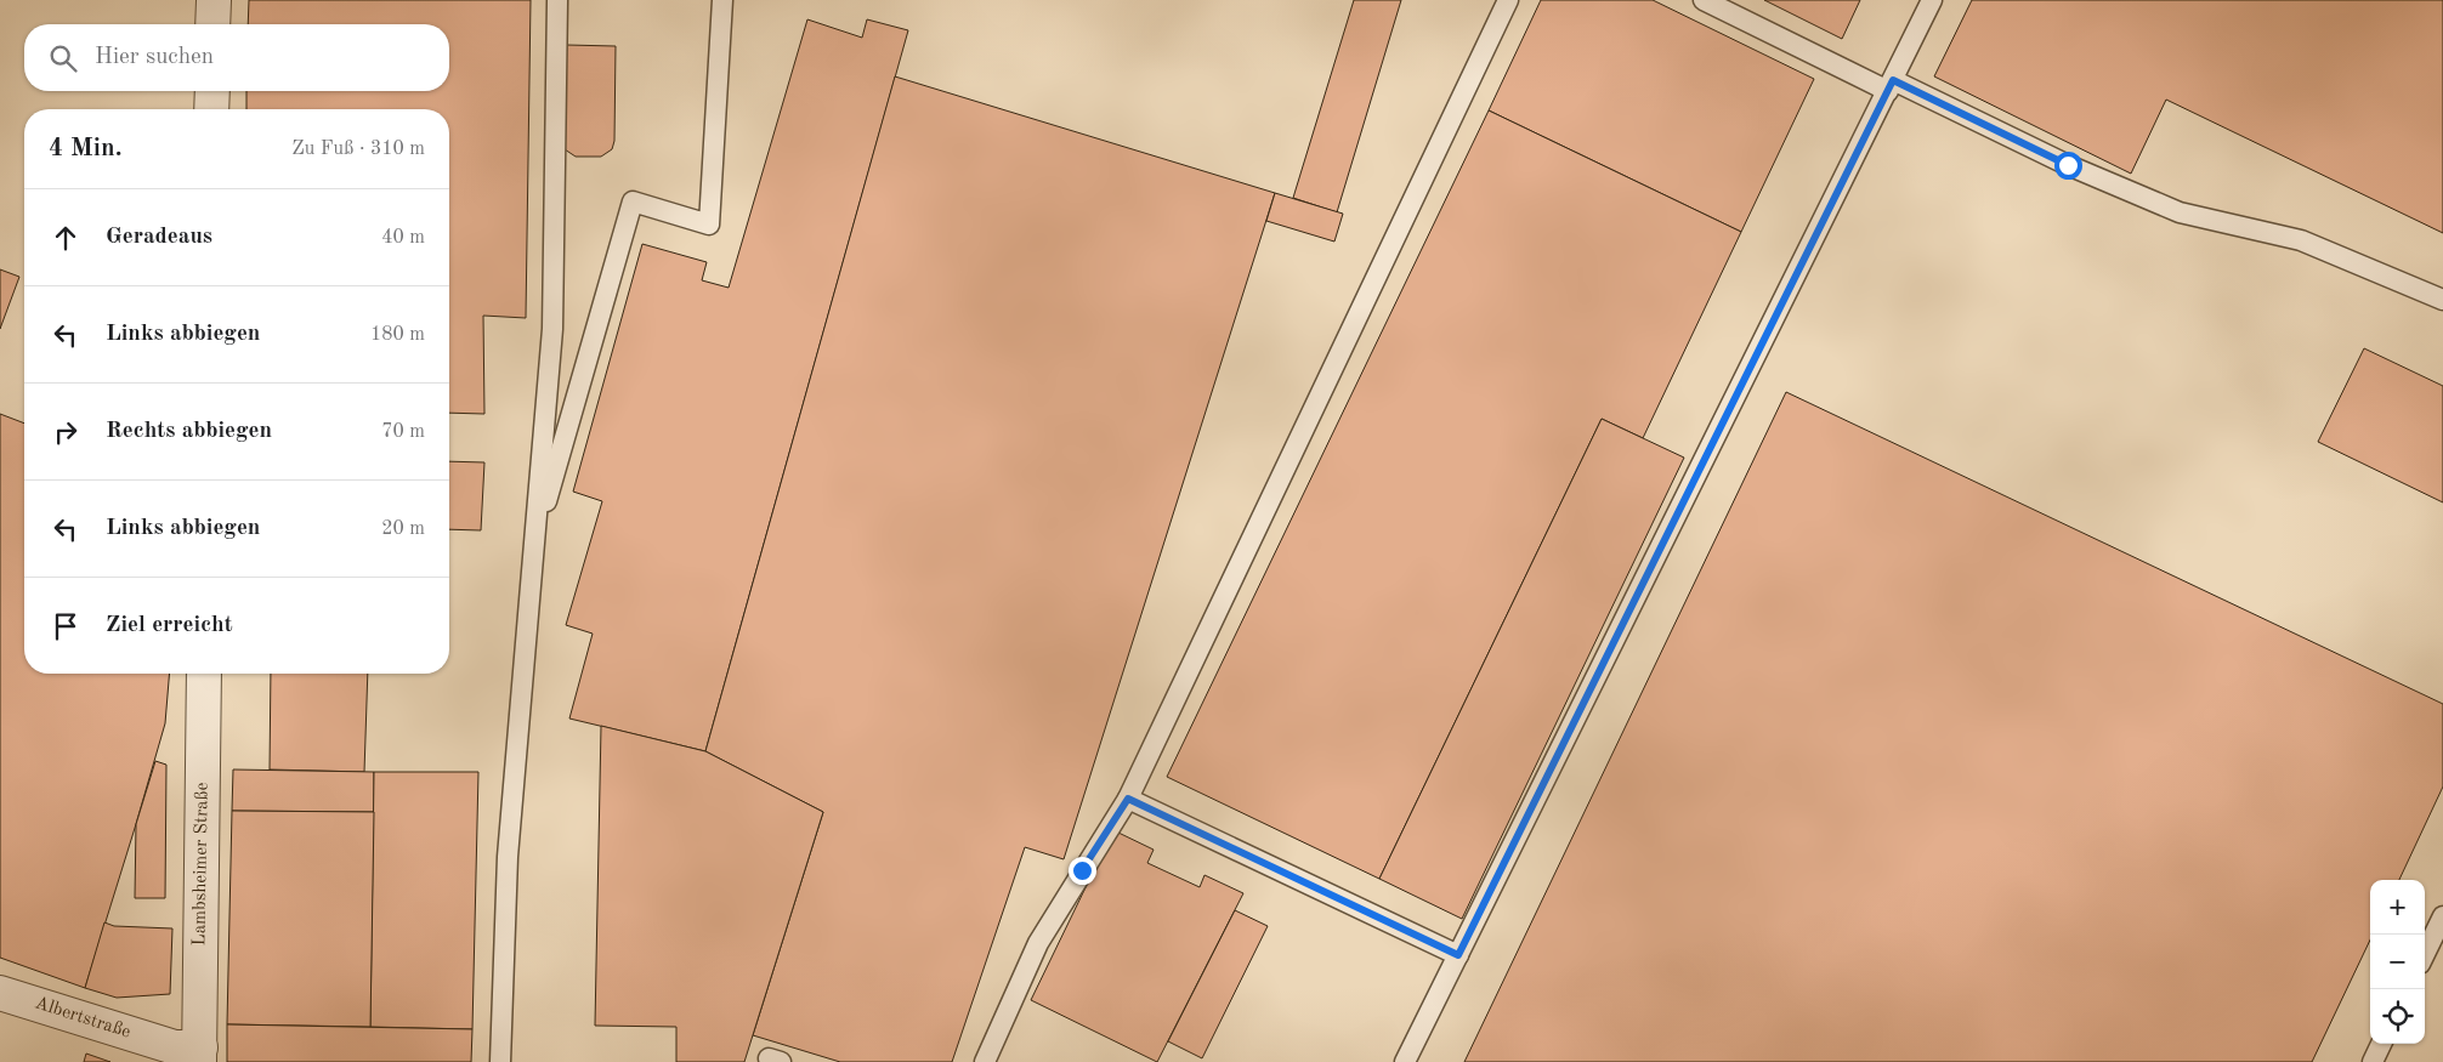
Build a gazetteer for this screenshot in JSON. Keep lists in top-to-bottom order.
{
  "streets": {
    "street": ["Lambsheimer Straße", "Albertstraße"]
  },
  "crossings": [
    ["Lambsheimer Straße", "Albertstraße"]
  ],
  "page": {
    "search": "Hier suchen",
    "heading": ["4 Min.", "Zu Fuß · 310 m"],
    "list": [
      ["Geradeaus", "40 m"],
      ["Links abbiegen", "180 m"],
      ["Rechts abbiegen", "70 m"],
      ["Links abbiegen", "20 m"],
      "Ziel erreicht"
    ],
    "map_buttons": ["+", "−"]
  }
}
